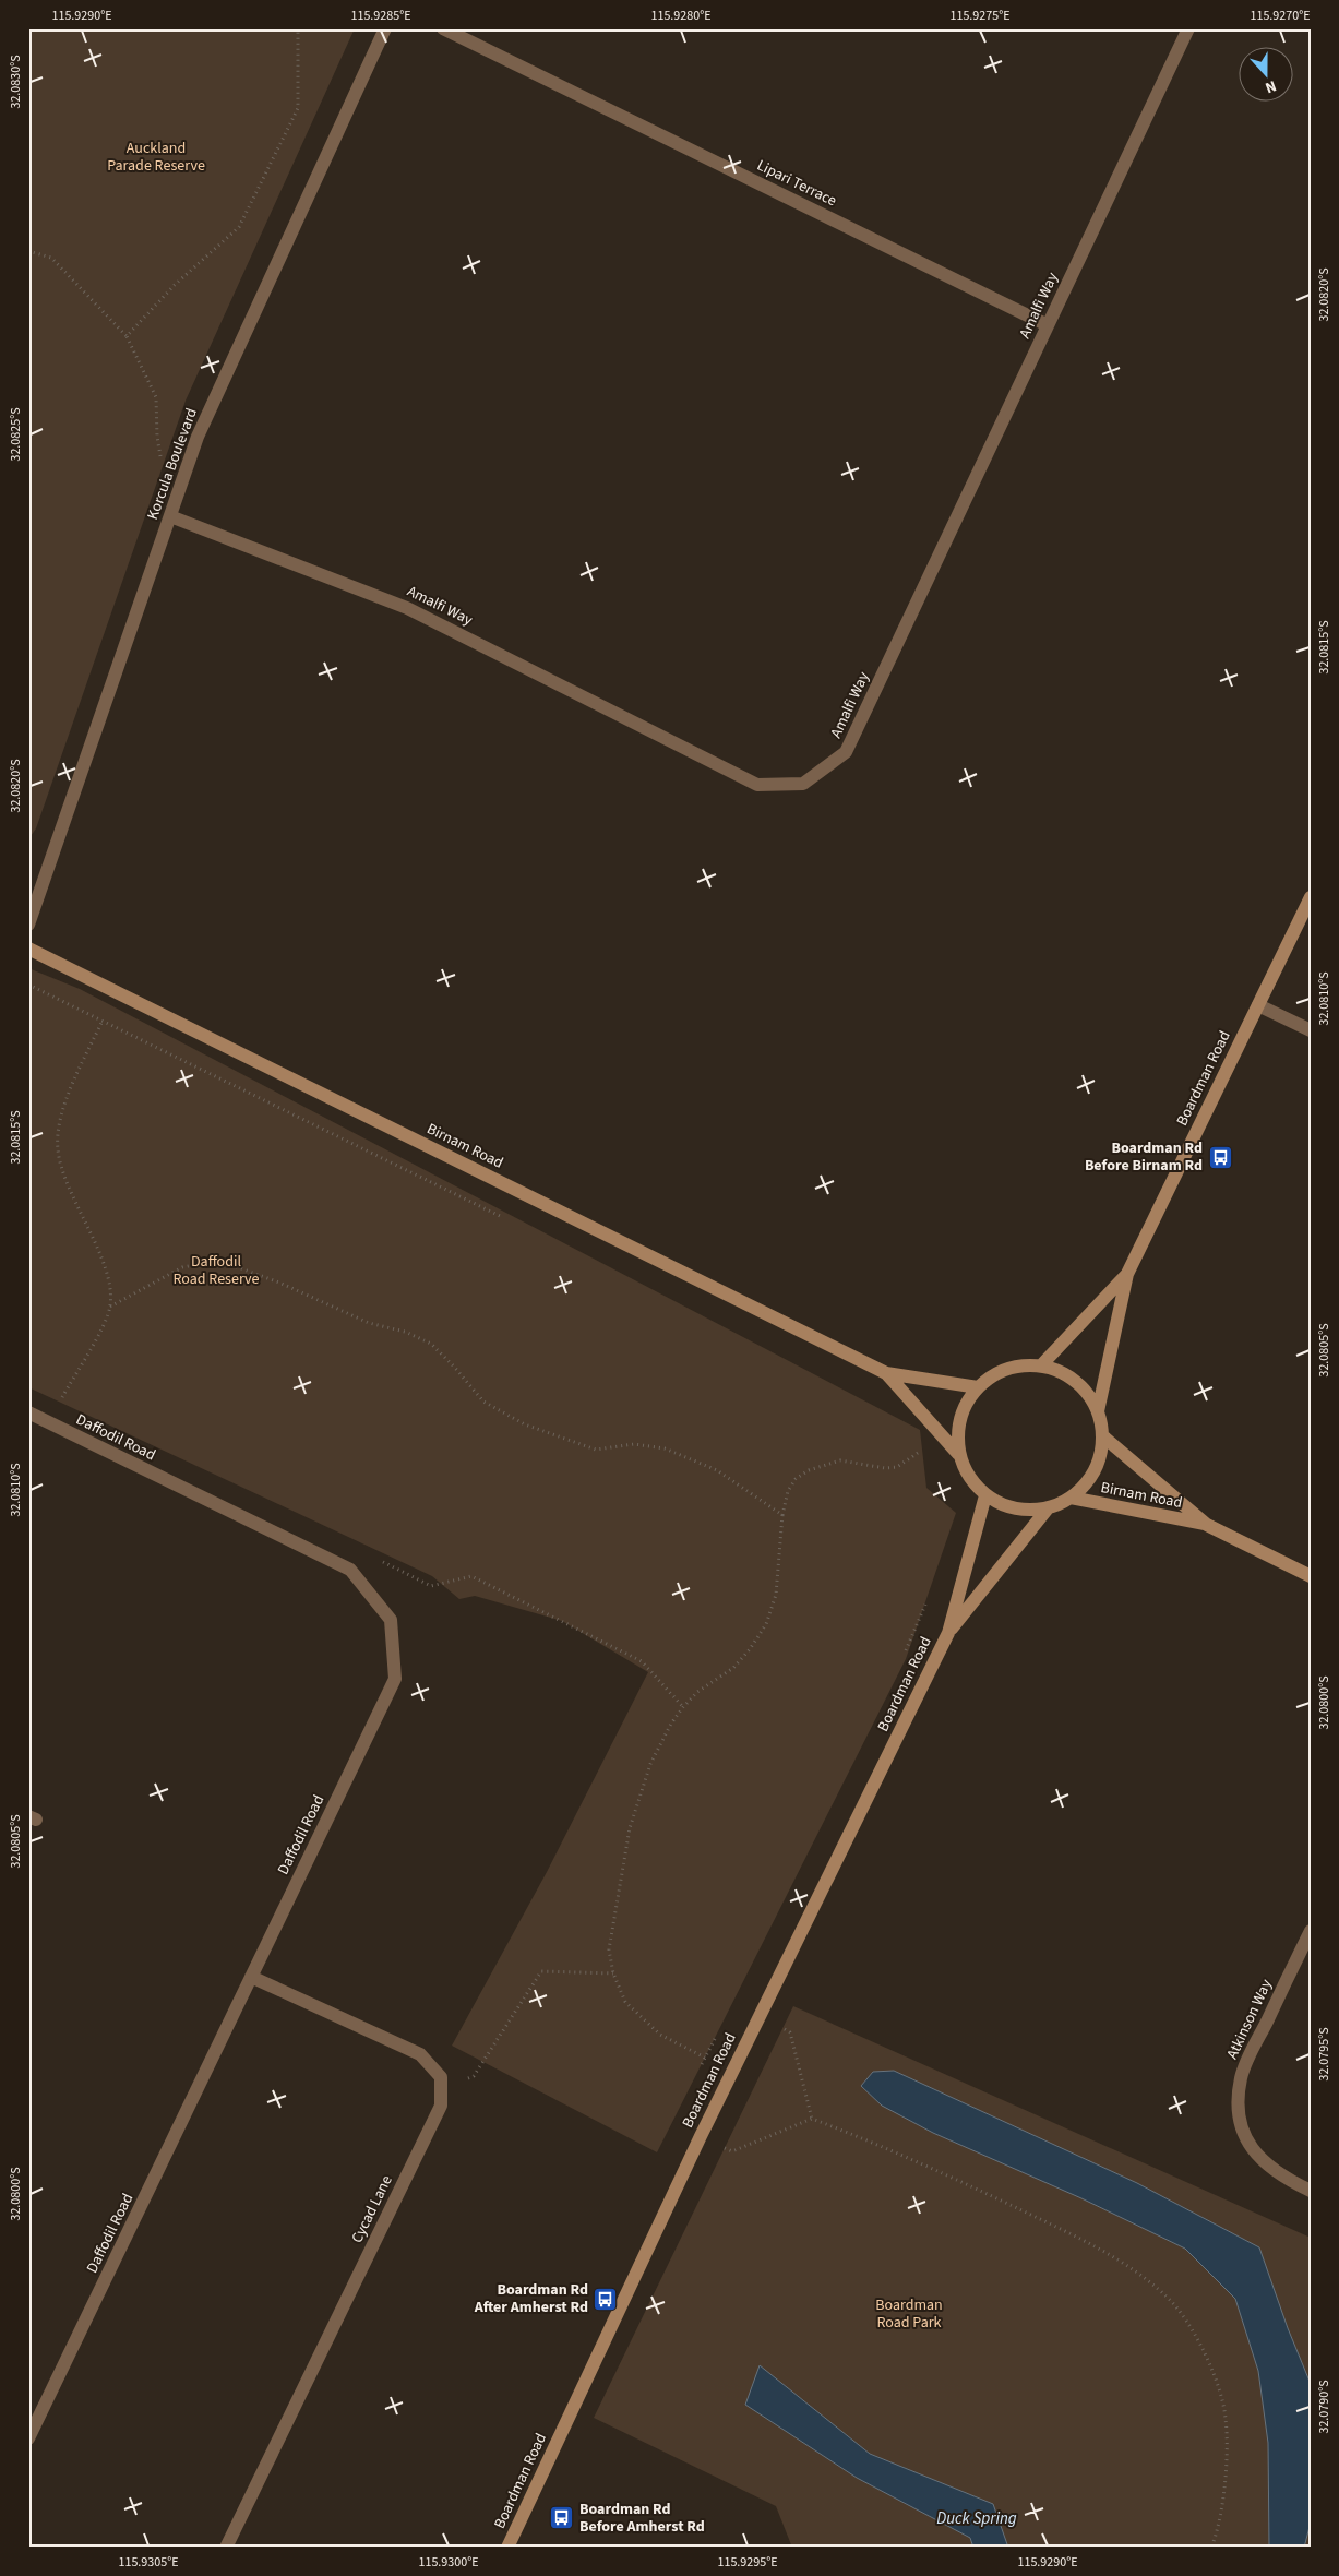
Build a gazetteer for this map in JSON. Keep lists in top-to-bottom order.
{
  "streets": {
    "street": [
      "Lipari Terrace",
      "Amalfi Way",
      "Korcula Boulevard",
      "Boardman Road",
      "Birnam Road",
      "Daffodil Road",
      "Atkinson Way",
      "Cycad Lane"
    ]
  },
  "crossings": [
    ["Lipari Terrace", "Amalfi Way"],
    ["Amalfi Way", "Korcula Boulevard"],
    ["Boardman Road", "Birnam Road"]
  ],
  "water": ["Duck Spring"],
  "parks": ["Auckland Parade Reserve", "Daffodil Road Reserve", "Boardman Road Park"],
  "places": {
    "bus stop": ["Boardman Rd Before Birnam Rd", "Boardman Rd After Amherst Rd", "Boardman Rd Before Amherst Rd"]
  },
  "north": "bottom",
  "coordinates": [
    "115.9290°E",
    "115.9285°E",
    "115.9280°E",
    "115.9275°E",
    "115.9270°E",
    "32.0830°S",
    "32.0820°S",
    "32.0825°S",
    "32.0815°S",
    "32.0810°S",
    "32.0805°S",
    "32.0800°S",
    "32.0795°S",
    "32.0790°S",
    "115.9305°E",
    "115.9300°E",
    "115.9295°E"
  ]
}
